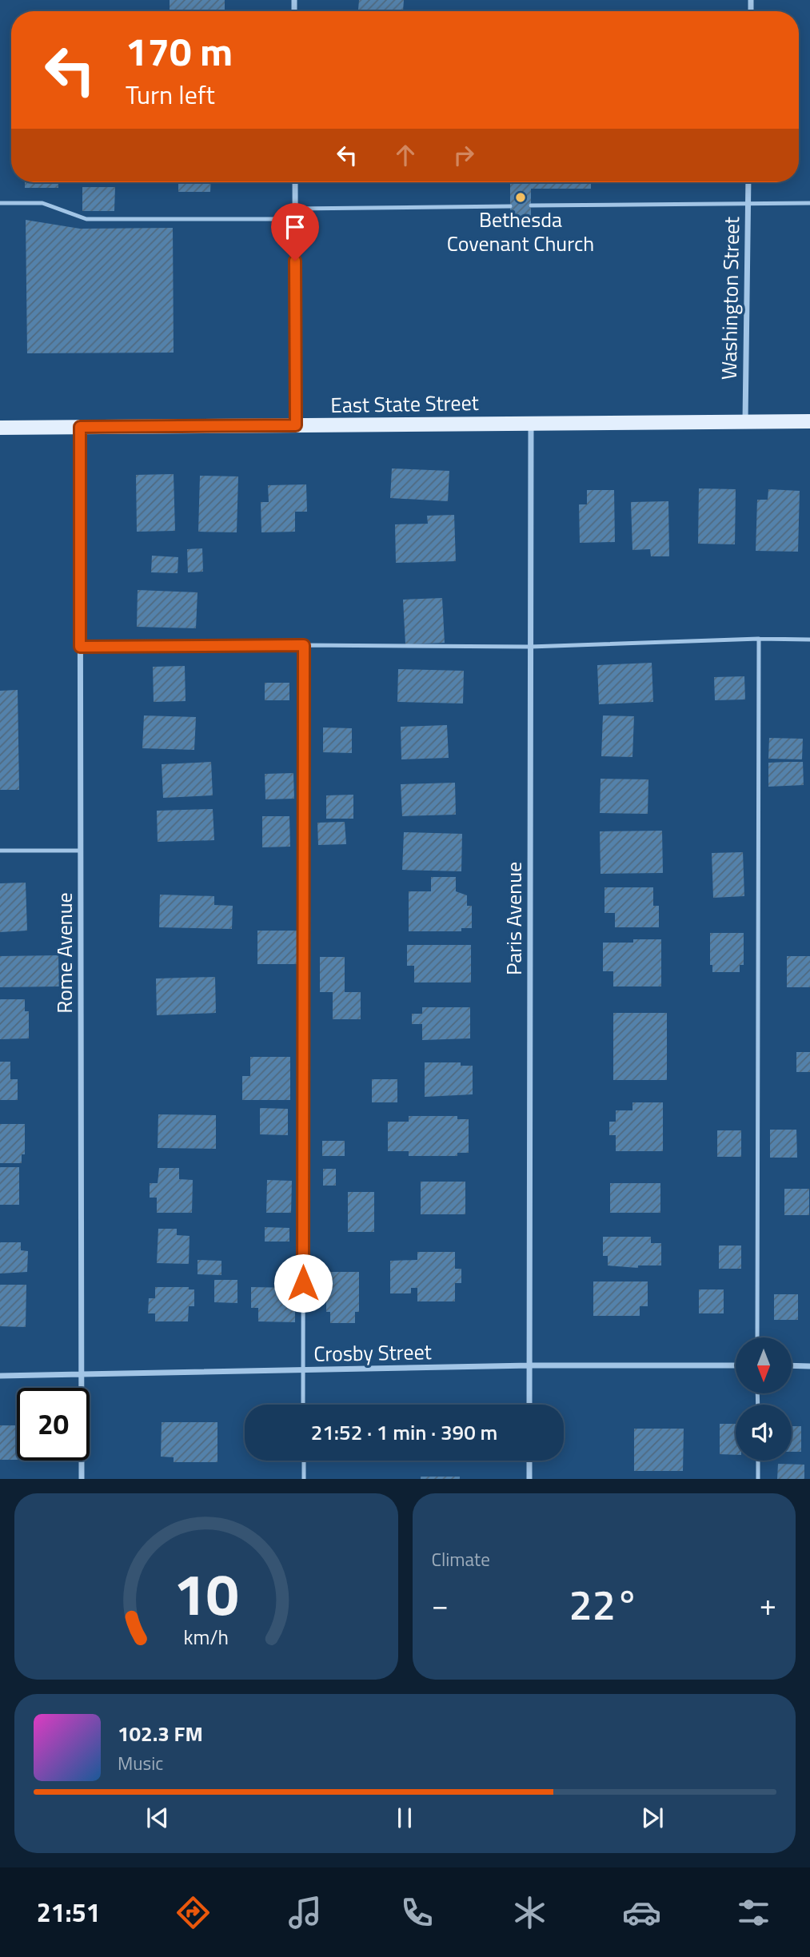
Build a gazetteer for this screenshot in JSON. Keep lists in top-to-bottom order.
{
  "streets": {
    "main road": ["East State Street"],
    "street": [
      "Washington Street",
      "Paris Avenue",
      "Rome Avenue",
      "Crosby Street"
    ]
  },
  "crossings": [
    ["Washington Street", "East State Street"],
    ["East State Street", "Paris Avenue"],
    ["East State Street", "Rome Avenue"],
    ["Paris Avenue", "Crosby Street"],
    ["Rome Avenue", "Crosby Street"]
  ],
  "places": ["Bethesda Covenant Church"],
  "north": "bottom",
  "page": {
    "turn": ["170 m", "Turn left"],
    "limit": "20",
    "trip": "21:52 · 1 min · 390 m",
    "tile": "Climate",
    "heat": ["−", "22°", "+"],
    "song": ["102.3 FM", "Music"],
    "tabs": "21:51",
    "gauge": ["10", "km/h"]
  }
}
